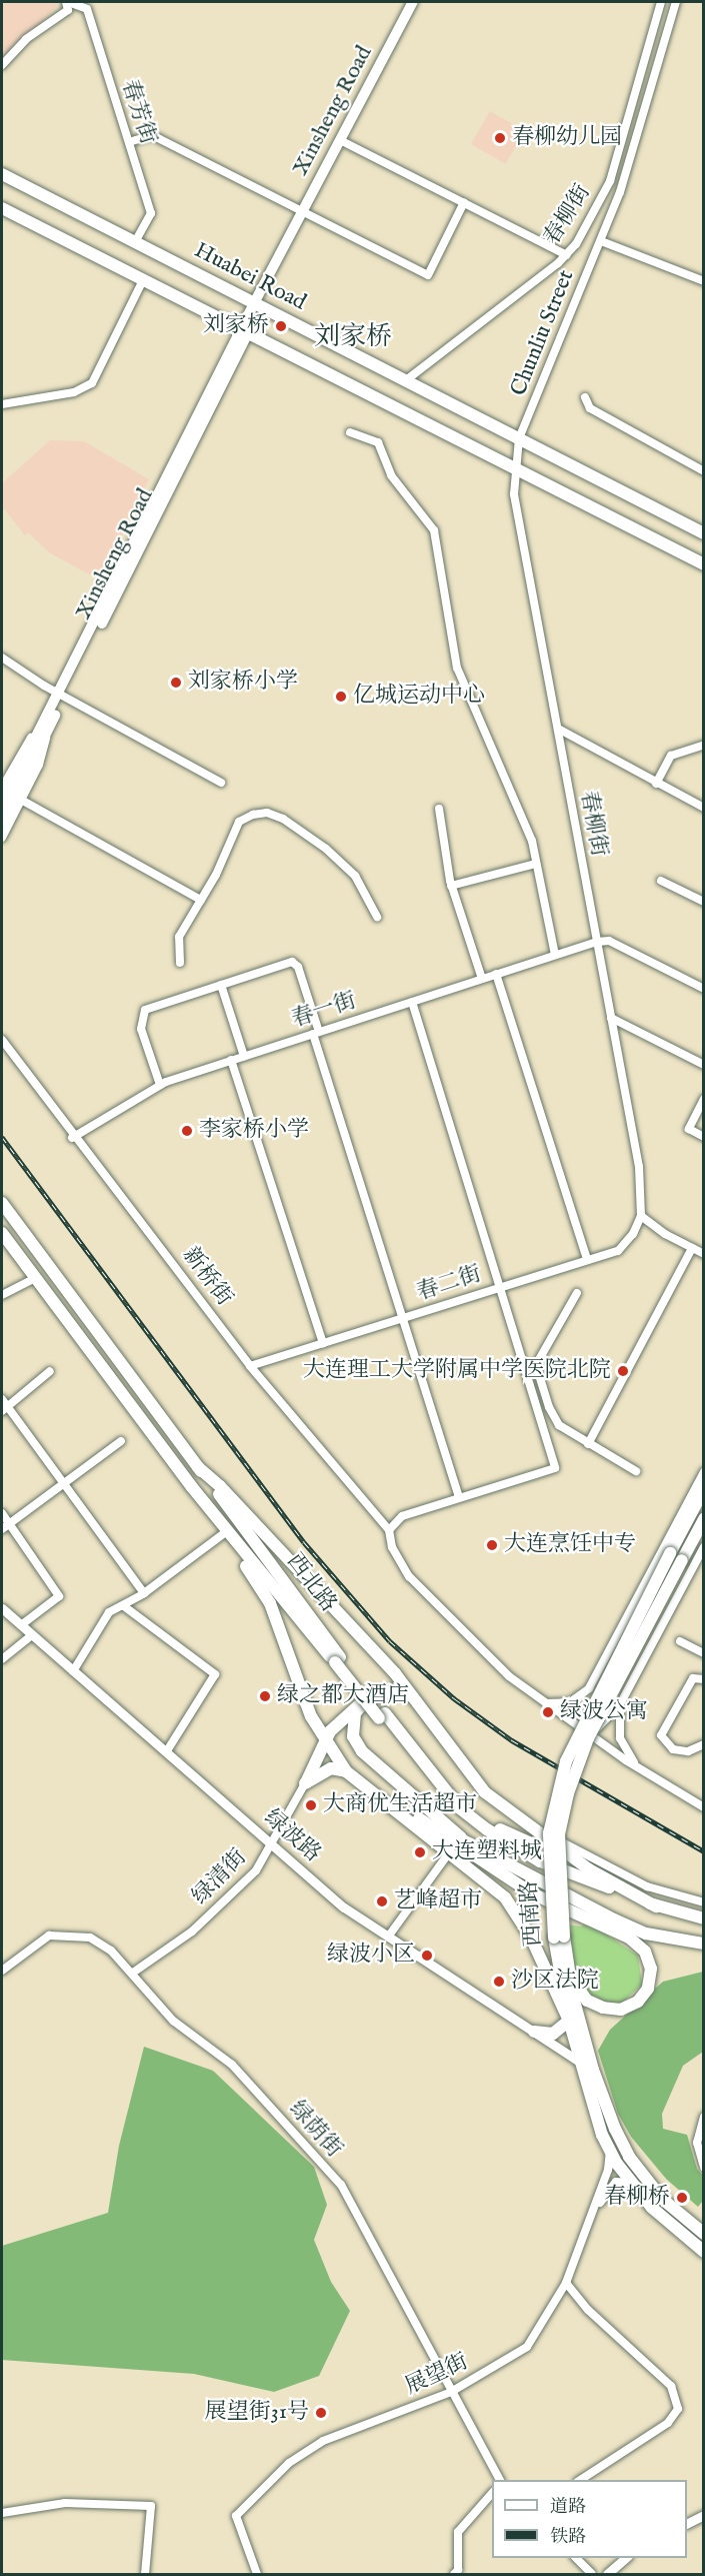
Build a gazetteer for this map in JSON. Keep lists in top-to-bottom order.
{
  "streets": {
    "main road": [
      "Xinsheng Road",
      "Huabei Road",
      "西北路",
      "西南路"
    ],
    "street": [
      "春芳街",
      "春柳街",
      "Chunliu Street",
      "春一街",
      "新桥街",
      "春二街",
      "绿波路",
      "绿清街",
      "绿荫街",
      "展望街"
    ]
  },
  "crossings": [
    ["Xinsheng Road", "Huabei Road"],
    ["春芳街", "Huabei Road"],
    ["春柳街", "Huabei Road"],
    ["春柳街", "Chunliu Street"],
    ["春柳街", "春一街"],
    ["春柳街", "春二街"],
    ["Huabei Road", "Chunliu Street"],
    ["春一街", "新桥街"],
    ["新桥街", "春二街"],
    ["绿波路", "绿清街"],
    ["绿波路", "西南路"],
    ["绿清街", "绿荫街"],
    ["西南路", "展望街"],
    ["绿荫街", "展望街"]
  ],
  "districts": ["刘家桥"],
  "places": [
    "春柳幼儿园",
    "刘家桥",
    "刘家桥小学",
    "亿城运动中心",
    "李家桥小学",
    "大连理工大学附属中学医院北院",
    "大连烹饪中专",
    "绿之都大酒店",
    "绿波公寓",
    "大商优生活超市",
    "大连塑料城",
    "艺峰超市",
    "绿波小区",
    "沙区法院",
    "春柳桥",
    "展望街31号"
  ],
  "legend": ["道路", "铁路"]
}
